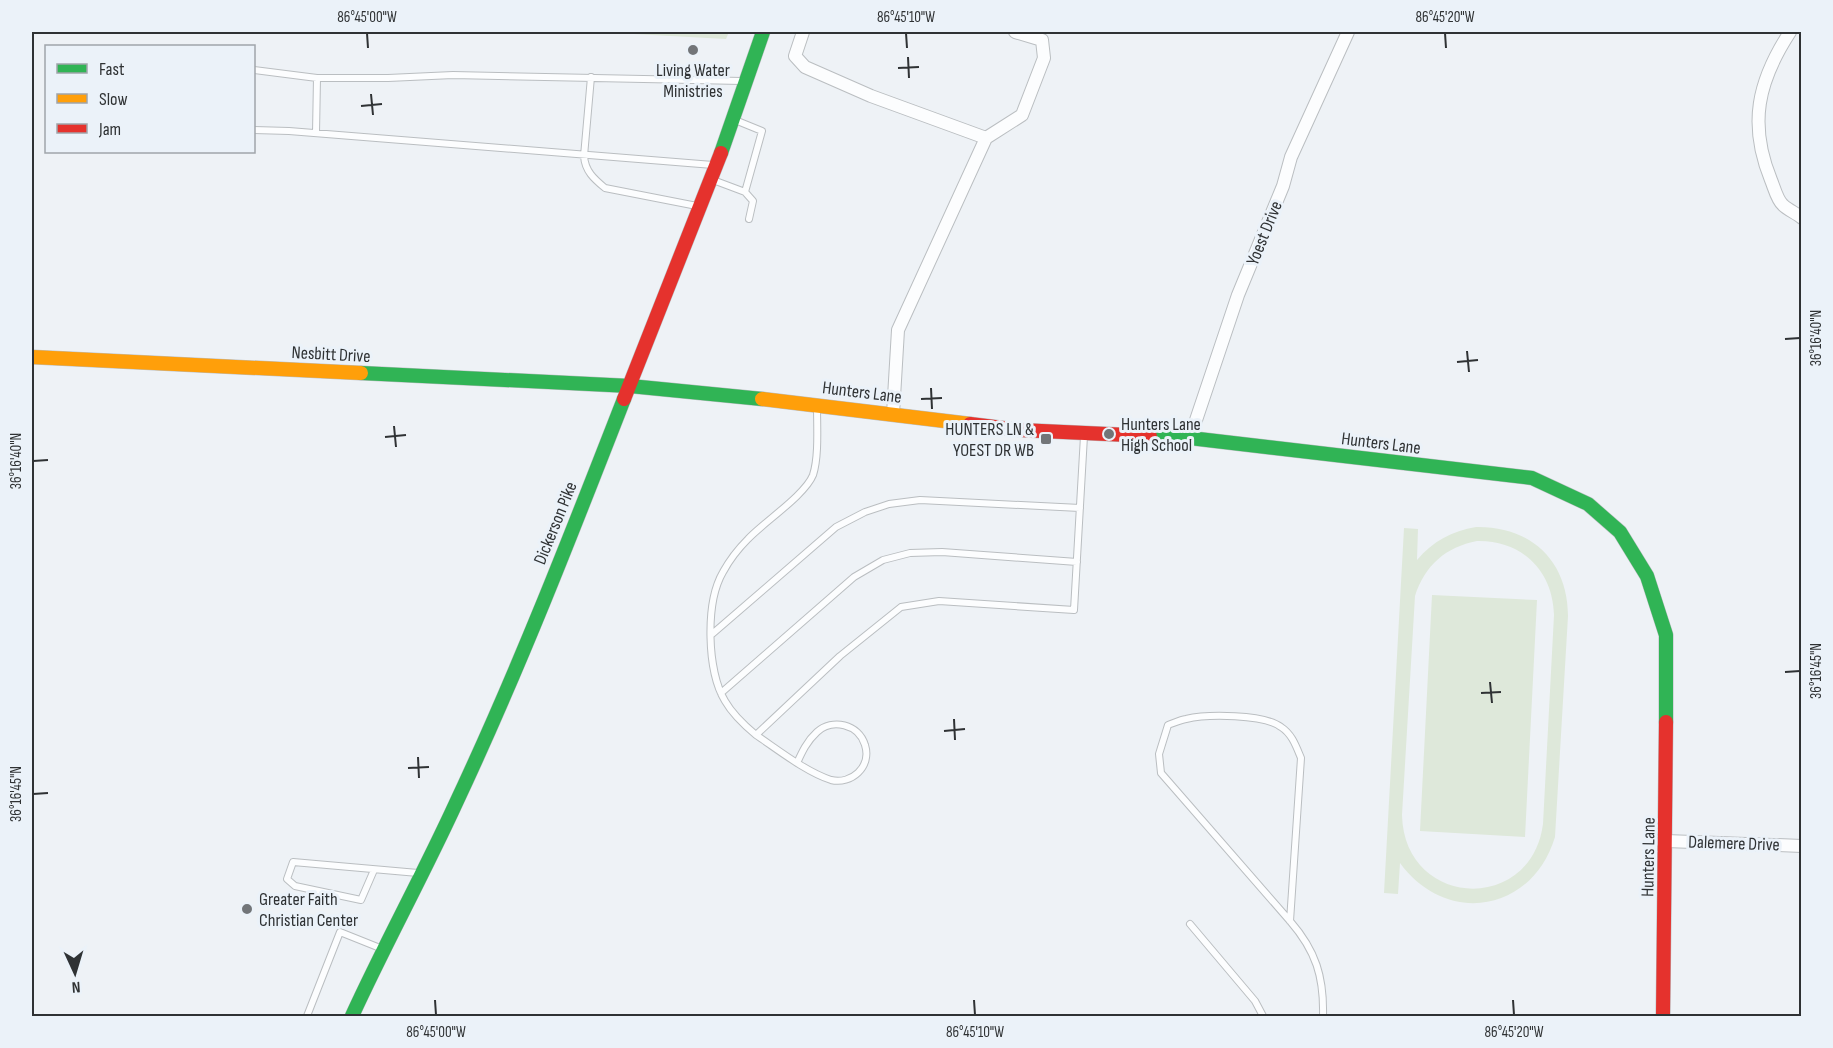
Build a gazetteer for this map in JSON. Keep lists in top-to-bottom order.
{
  "streets": {
    "street": [
      "Yoest Drive",
      "Nesbitt Drive",
      "Hunters Lane",
      "Dickerson Pike",
      "Dalemere Drive"
    ]
  },
  "crossings": [
    ["Yoest Drive", "Hunters Lane"],
    ["Nesbitt Drive", "Hunters Lane"],
    ["Nesbitt Drive", "Dickerson Pike"],
    ["Hunters Lane", "Dickerson Pike"],
    ["Hunters Lane", "Dalemere Drive"]
  ],
  "places": {
    "other": ["Living Water Ministries", "Hunters Lane High School", "Greater Faith Christian Center"],
    "transit": ["HUNTERS LN & YOEST DR WB"]
  },
  "legend": ["Fast", "Slow", "Jam"],
  "north": "bottom",
  "coordinates": [
    "86°45'00\"W",
    "86°45'10\"W",
    "86°45'20\"W",
    "36°16'40\"N",
    "36°16'45\"N"
  ]
}
